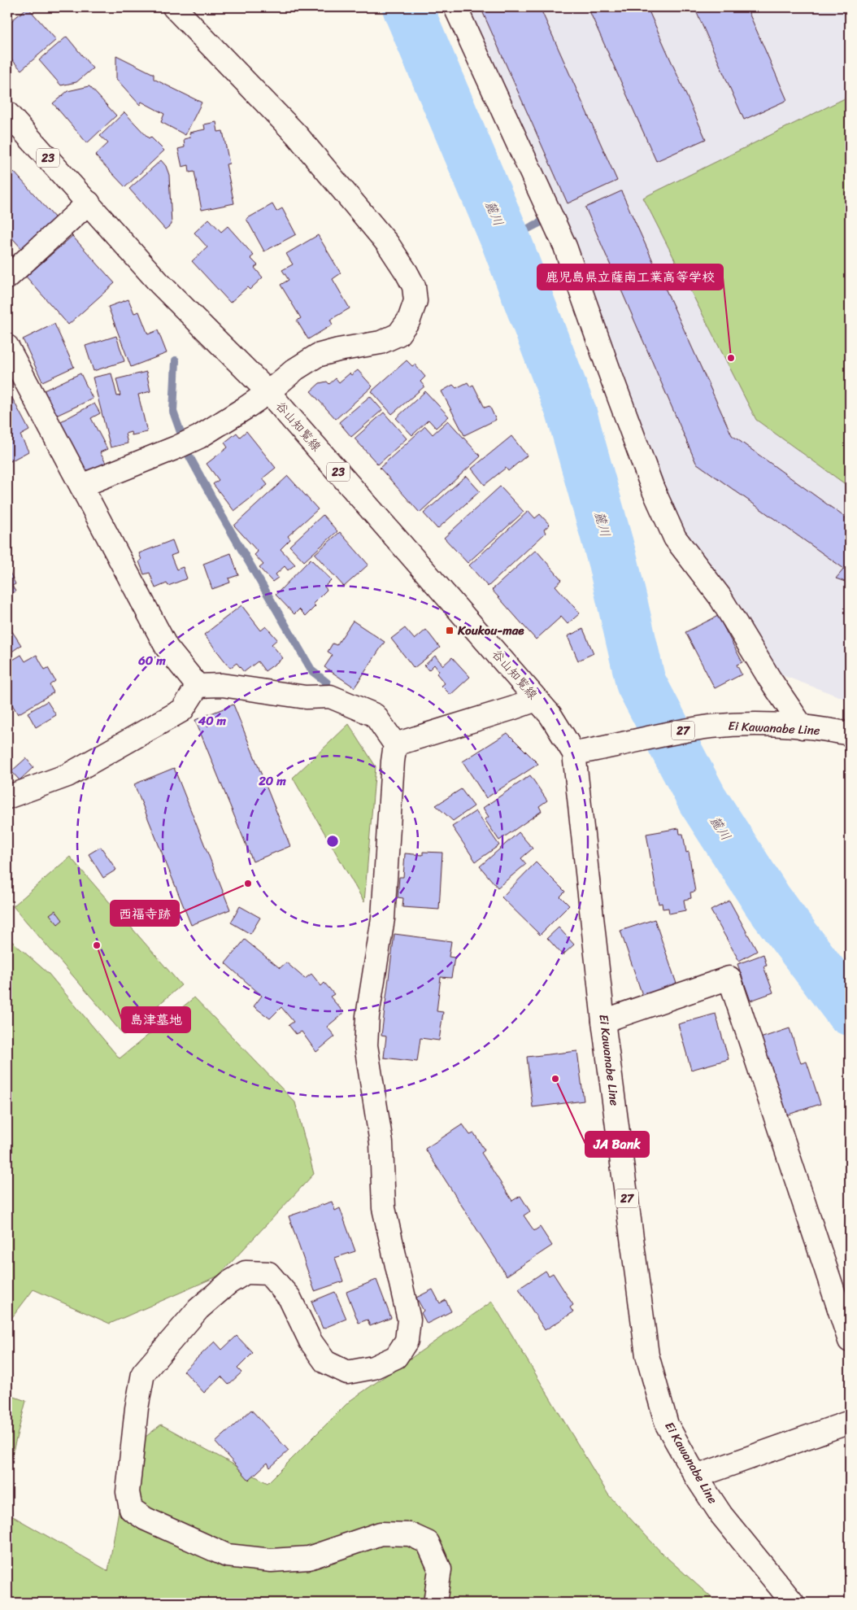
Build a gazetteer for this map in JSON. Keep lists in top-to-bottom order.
{
  "streets": {
    "street": [
      "23",
      "谷山知覧線",
      "Ei Kawanabe Line",
      "27"
    ]
  },
  "crossings": [
    ["谷山知覧線", "Ei Kawanabe Line"]
  ],
  "water": ["麓川"],
  "places": {
    "other": [
      "鹿児島県立薩南工業高等学校",
      "西福寺跡",
      "島津墓地",
      "JA Bank"
    ],
    "transit": ["Koukou-mae"]
  },
  "rings": ["60 m", "40 m", "20 m"]
}
